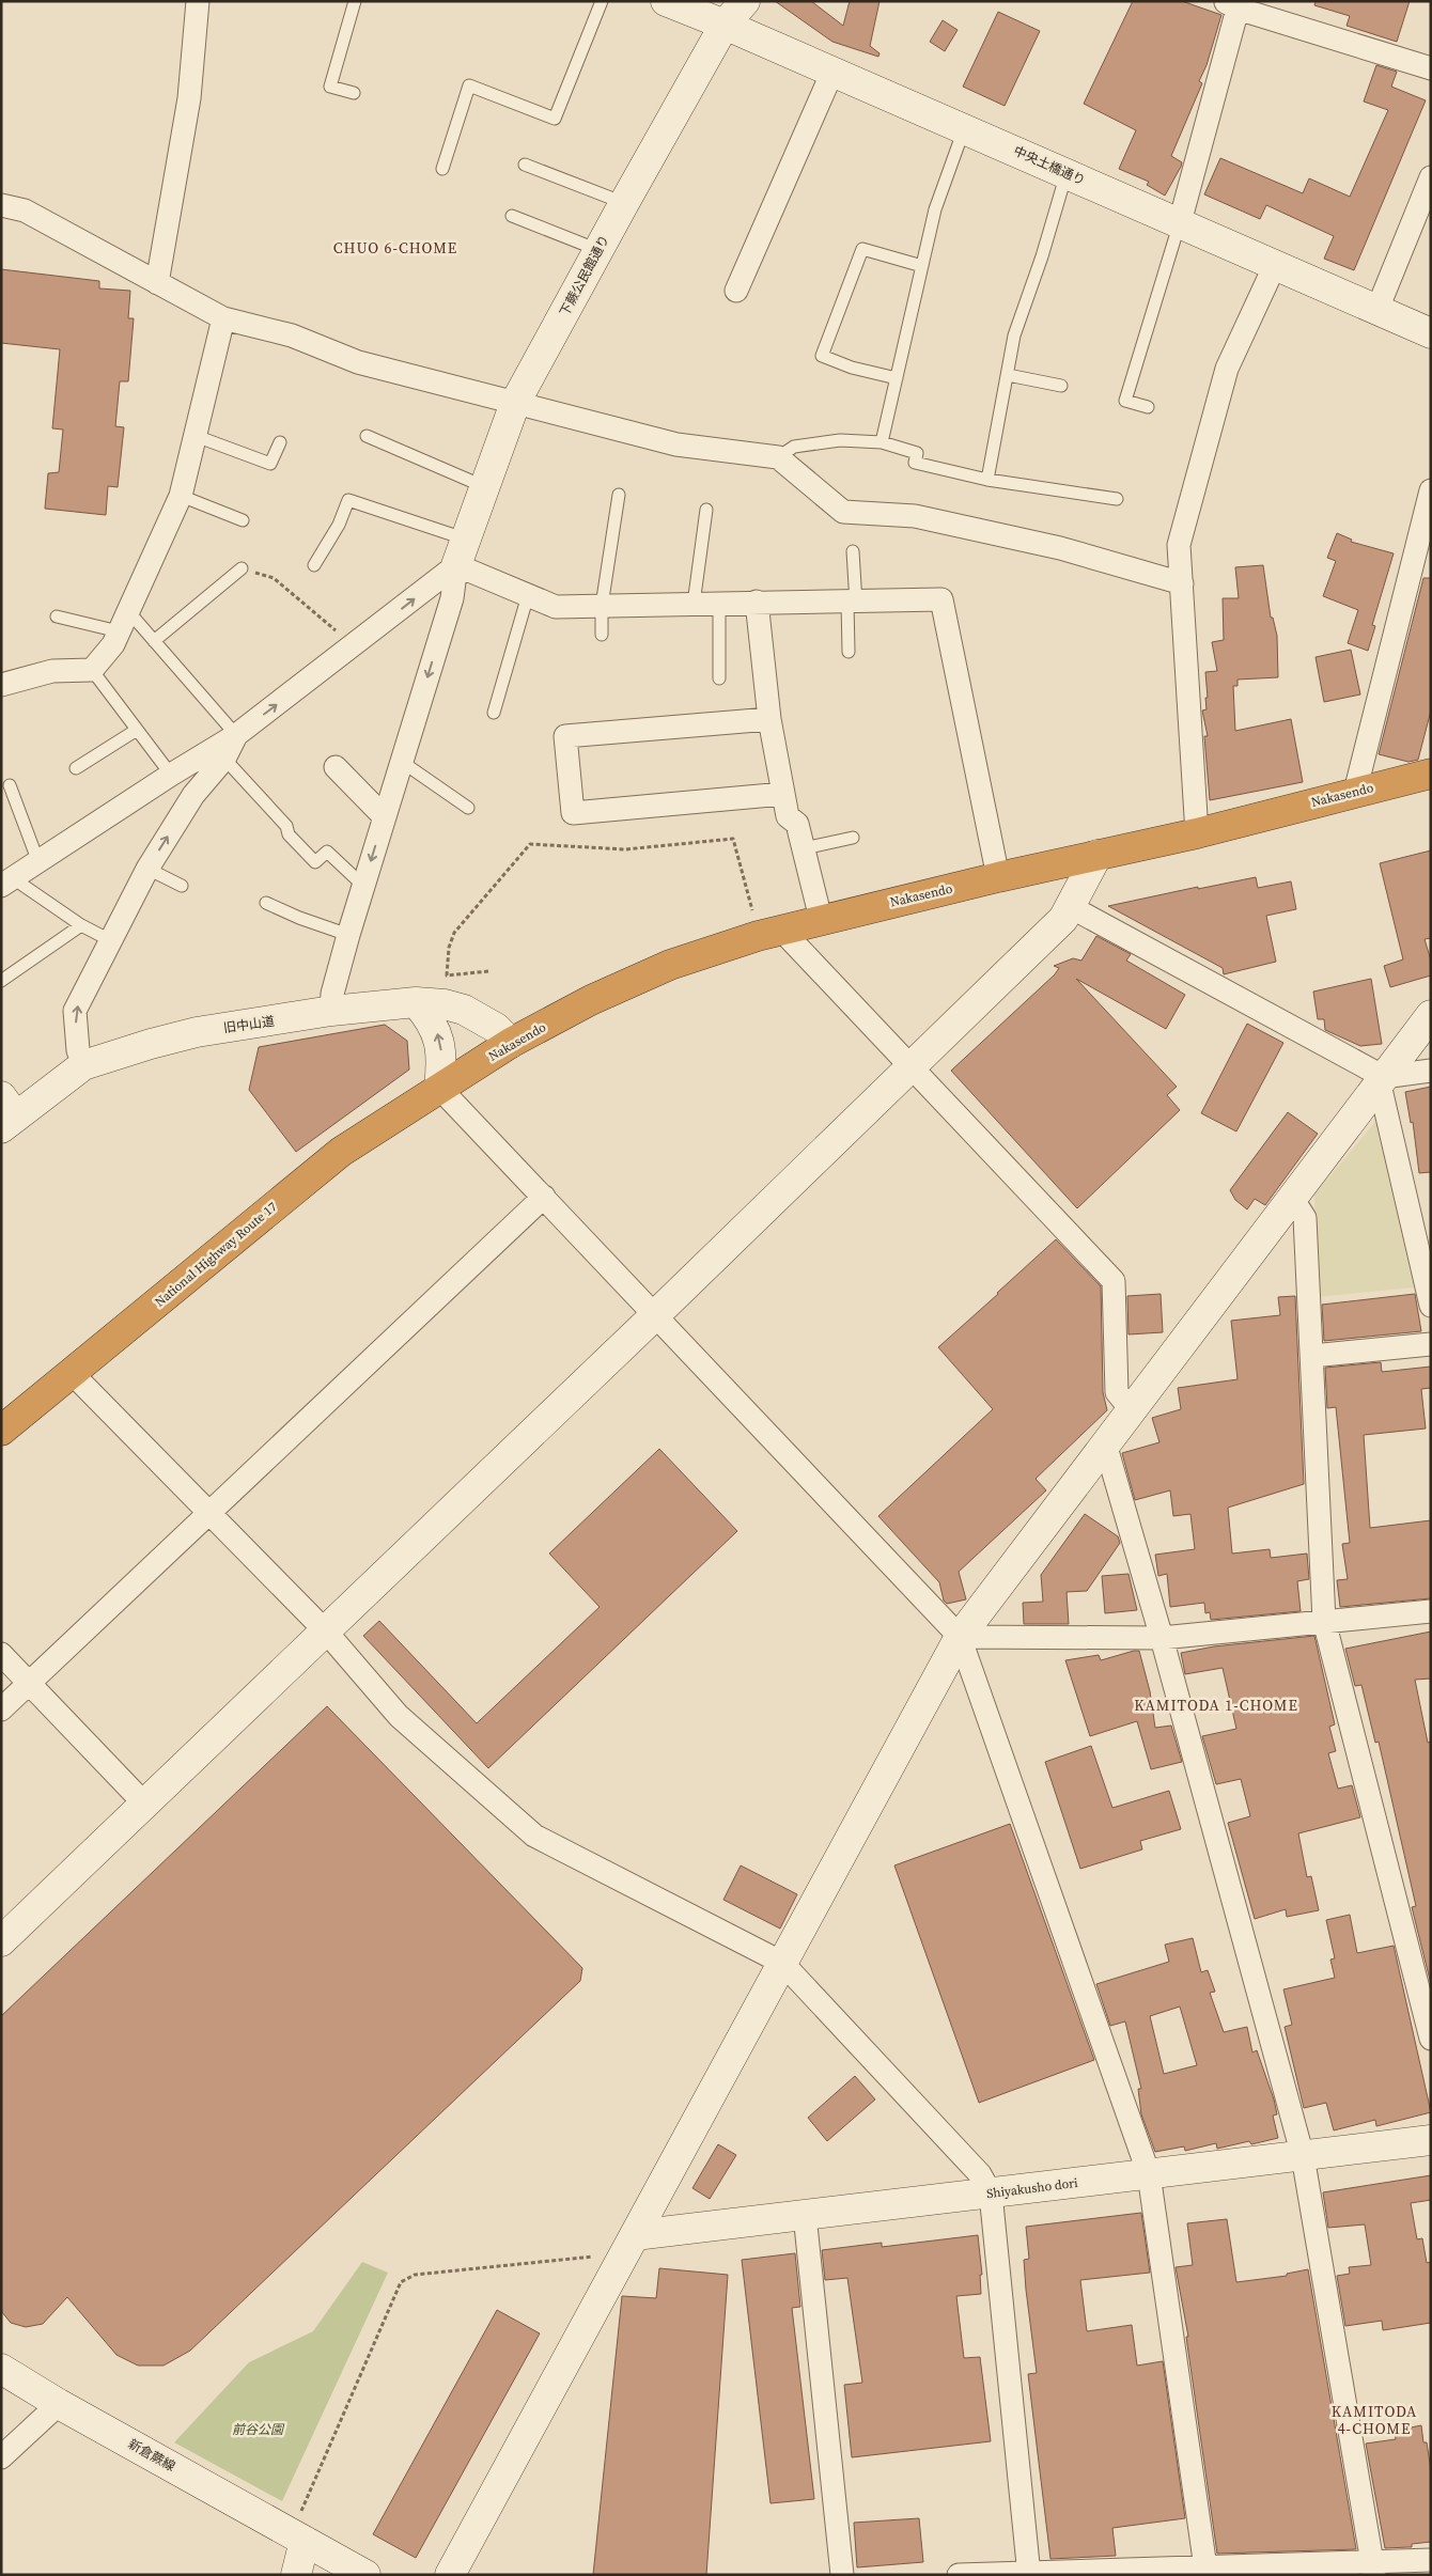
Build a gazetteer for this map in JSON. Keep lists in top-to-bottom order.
{
  "streets": {
    "highway": ["Nakasendo", "National Highway Route 17"],
    "street": [
      "中央土橋通り",
      "下蕨公民館通り",
      "旧中山道",
      "Shiyakusho dori",
      "新倉蕨線"
    ]
  },
  "crossings": [
    ["中央土橋通り", "下蕨公民館通り"],
    ["Nakasendo", "旧中山道"],
    ["Nakasendo", "National Highway Route 17"]
  ],
  "districts": ["CHUO 6-CHOME", "KAMITODA 1-CHOME", "KAMITODA 4-CHOME"],
  "parks": ["前谷公園"]
}
